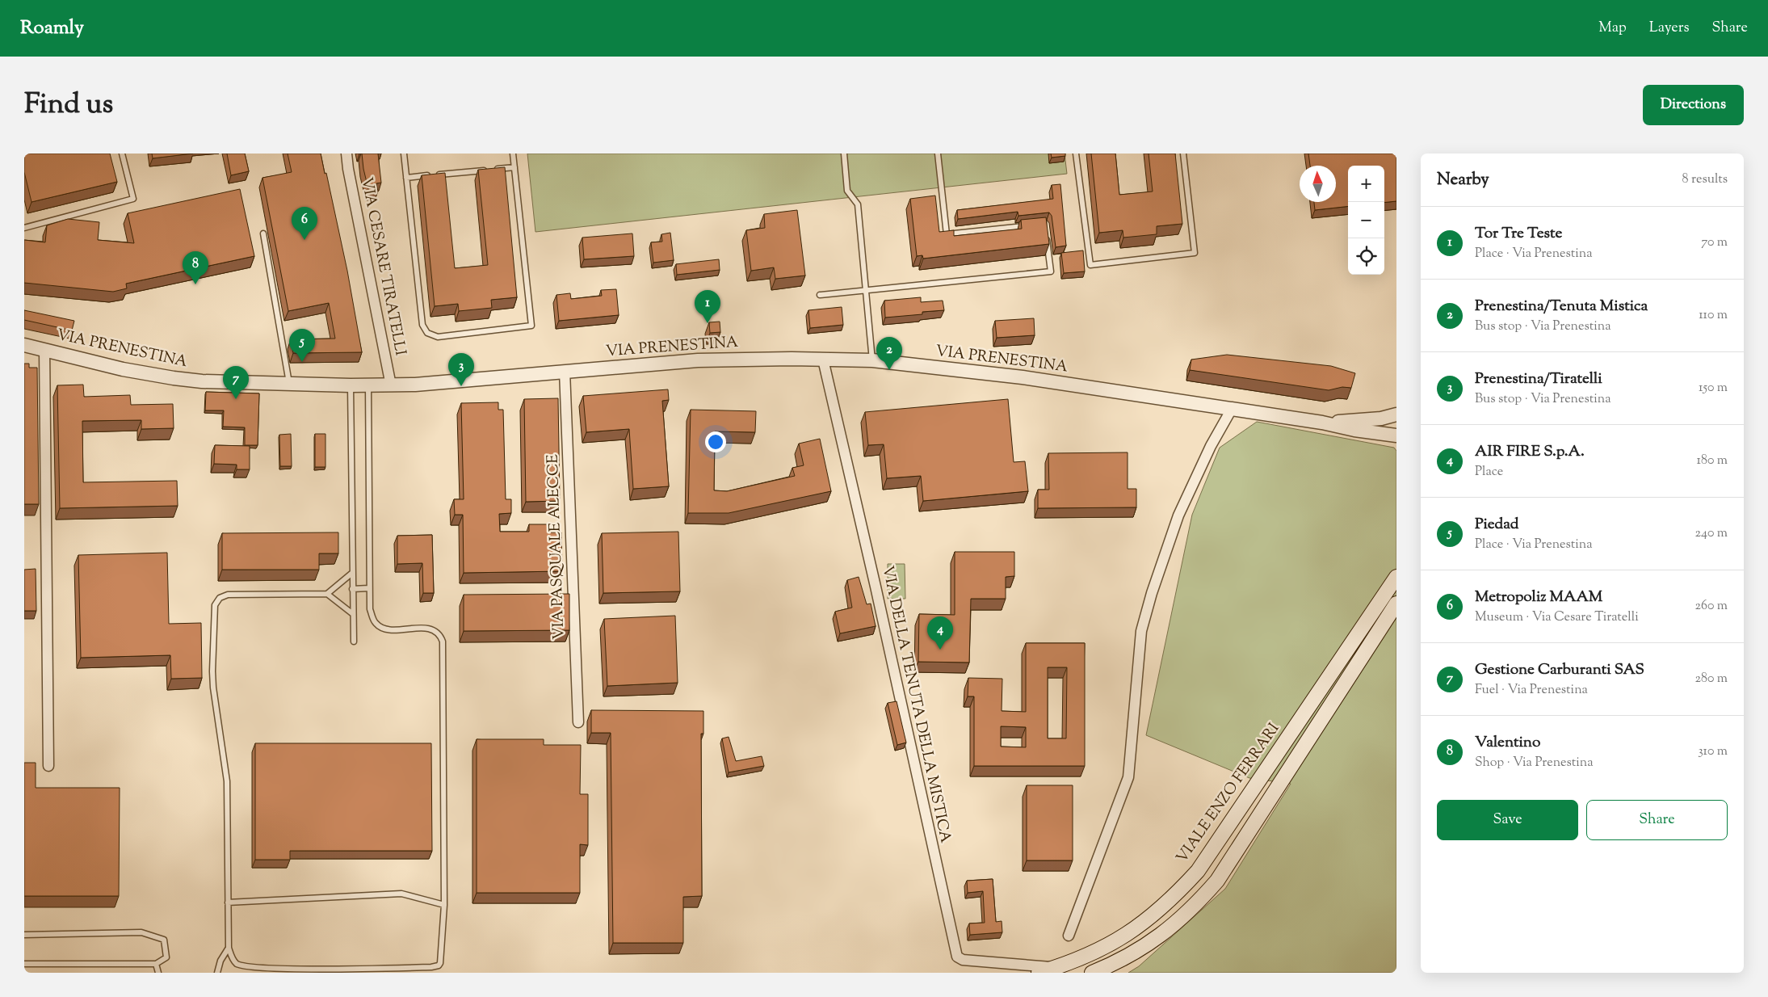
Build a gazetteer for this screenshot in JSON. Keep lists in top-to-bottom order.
{
  "streets": {
    "main road": ["VIALE ENZO FERRARI"],
    "street": [
      "VIA CESARE TIRATELLI",
      "VIA PRENESTINA",
      "VIA PASQUALE ALECCE",
      "VIA DELLA TENUTA DELLA MISTICA"
    ]
  },
  "crossings": [
    ["VIA CESARE TIRATELLI", "VIA PRENESTINA"],
    ["VIA PRENESTINA", "VIA PASQUALE ALECCE"],
    ["VIA PRENESTINA", "VIA DELLA TENUTA DELLA MISTICA"],
    ["VIA DELLA TENUTA DELLA MISTICA", "VIALE ENZO FERRARI"]
  ],
  "north": "top",
  "page": {
    "header": "Roamly",
    "nav": ["Map", "Layers", "Share"],
    "title": "Find us",
    "buttons": [
      "Directions",
      ["Save", "Share"]
    ],
    "heading": ["Nearby", "8 results"],
    "map_buttons": ["+", "−"],
    "list": [
      {
        "mark": "1",
        "name": "Tor Tre Teste",
        "note": "Place · Via Prenestina",
        "value": "70 m"
      },
      {
        "mark": "2",
        "name": "Prenestina/Tenuta Mistica",
        "note": "Bus stop · Via Prenestina",
        "value": "110 m"
      },
      {
        "mark": "3",
        "name": "Prenestina/Tiratelli",
        "note": "Bus stop · Via Prenestina",
        "value": "150 m"
      },
      {
        "mark": "4",
        "name": "AIR FIRE S.p.A.",
        "note": "Place",
        "value": "180 m"
      },
      {
        "mark": "5",
        "name": "Piedad",
        "note": "Place · Via Prenestina",
        "value": "240 m"
      },
      {
        "mark": "6",
        "name": "Metropoliz MAAM",
        "note": "Museum · Via Cesare Tiratelli",
        "value": "260 m"
      },
      {
        "mark": "7",
        "name": "Gestione Carburanti SAS",
        "note": "Fuel · Via Prenestina",
        "value": "280 m"
      },
      {
        "mark": "8",
        "name": "Valentino",
        "note": "Shop · Via Prenestina",
        "value": "310 m"
      }
    ],
    "pins": [
      "6",
      "8",
      "1",
      "5",
      "2",
      "3",
      "7",
      "4"
    ]
  }
}
